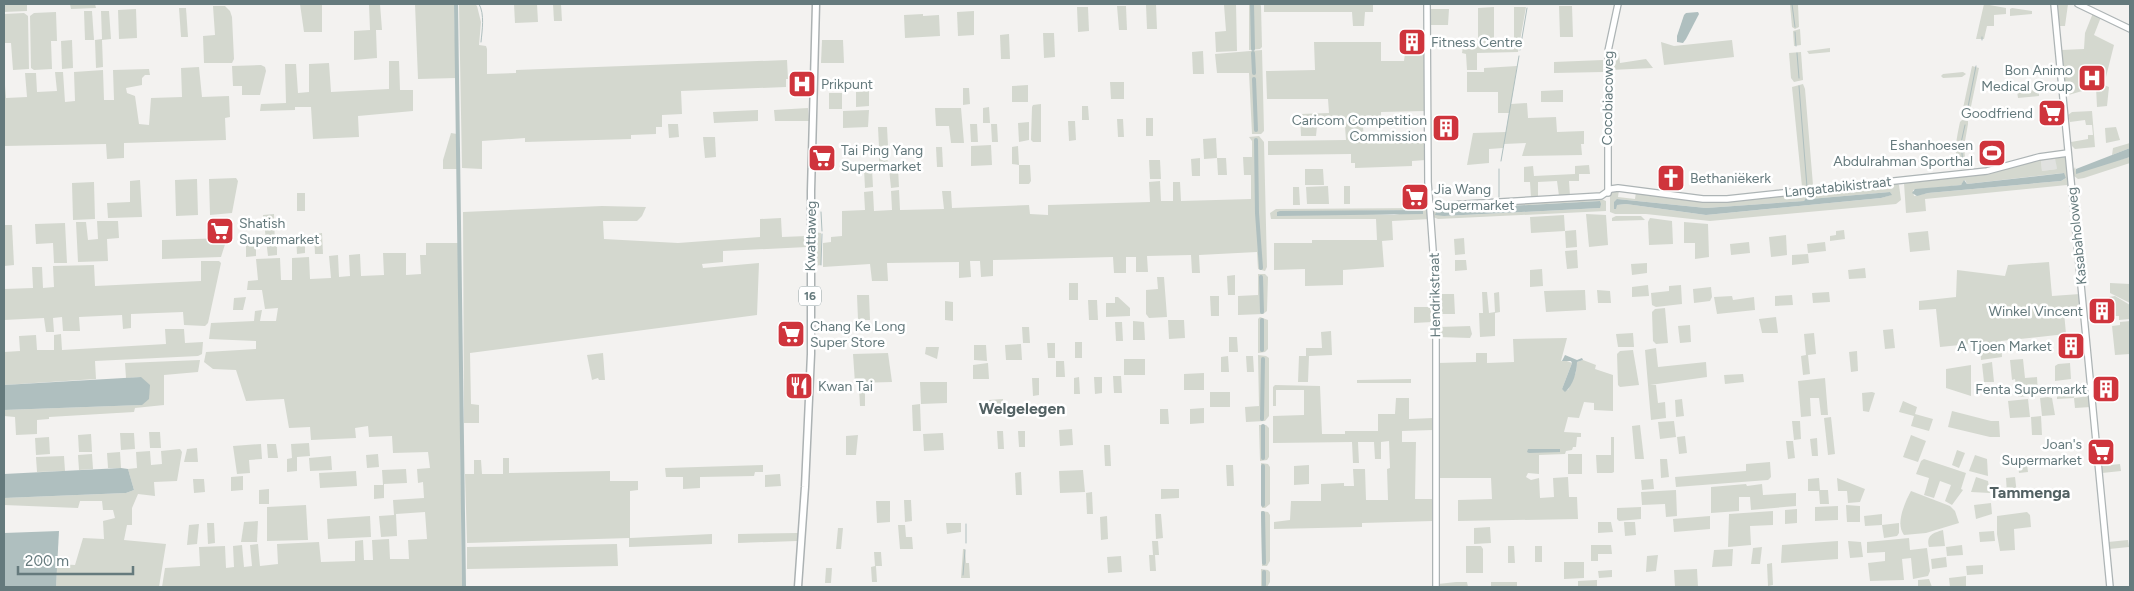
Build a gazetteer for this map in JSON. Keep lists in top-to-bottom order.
{
  "streets": {
    "main road": ["Kwattaweg", "16"],
    "street": [
      "Cocobiacoweg",
      "Langatabikistraat",
      "Kasabaholoweg",
      "Hendrikstraat"
    ]
  },
  "crossings": [
    ["Cocobiacoweg", "Langatabikistraat"],
    ["Langatabikistraat", "Kasabaholoweg"],
    ["Langatabikistraat", "Hendrikstraat"]
  ],
  "districts": ["Welgelegen", "Tammenga"],
  "places": {
    "building": [
      "Fitness Centre",
      "Caricom Competition Commission",
      "Winkel Vincent",
      "A Tjoen Market",
      "Fenta Supermarkt"
    ],
    "hospital": ["Bon Animo Medical Group", "Prikpunt"],
    "supermarket": [
      "Goodfriend",
      "Tai Ping Yang Supermarket",
      "Jia Wang Supermarket",
      "Shatish Supermarket",
      "Chang Ke Long Super Store",
      "Joan's Supermarket"
    ],
    "sports": ["Eshanhoesen Abdulrahman Sporthal"],
    "church": ["Bethaniëkerk"],
    "restaurant": ["Kwan Tai"]
  },
  "scale_bar": "200 m"
}
